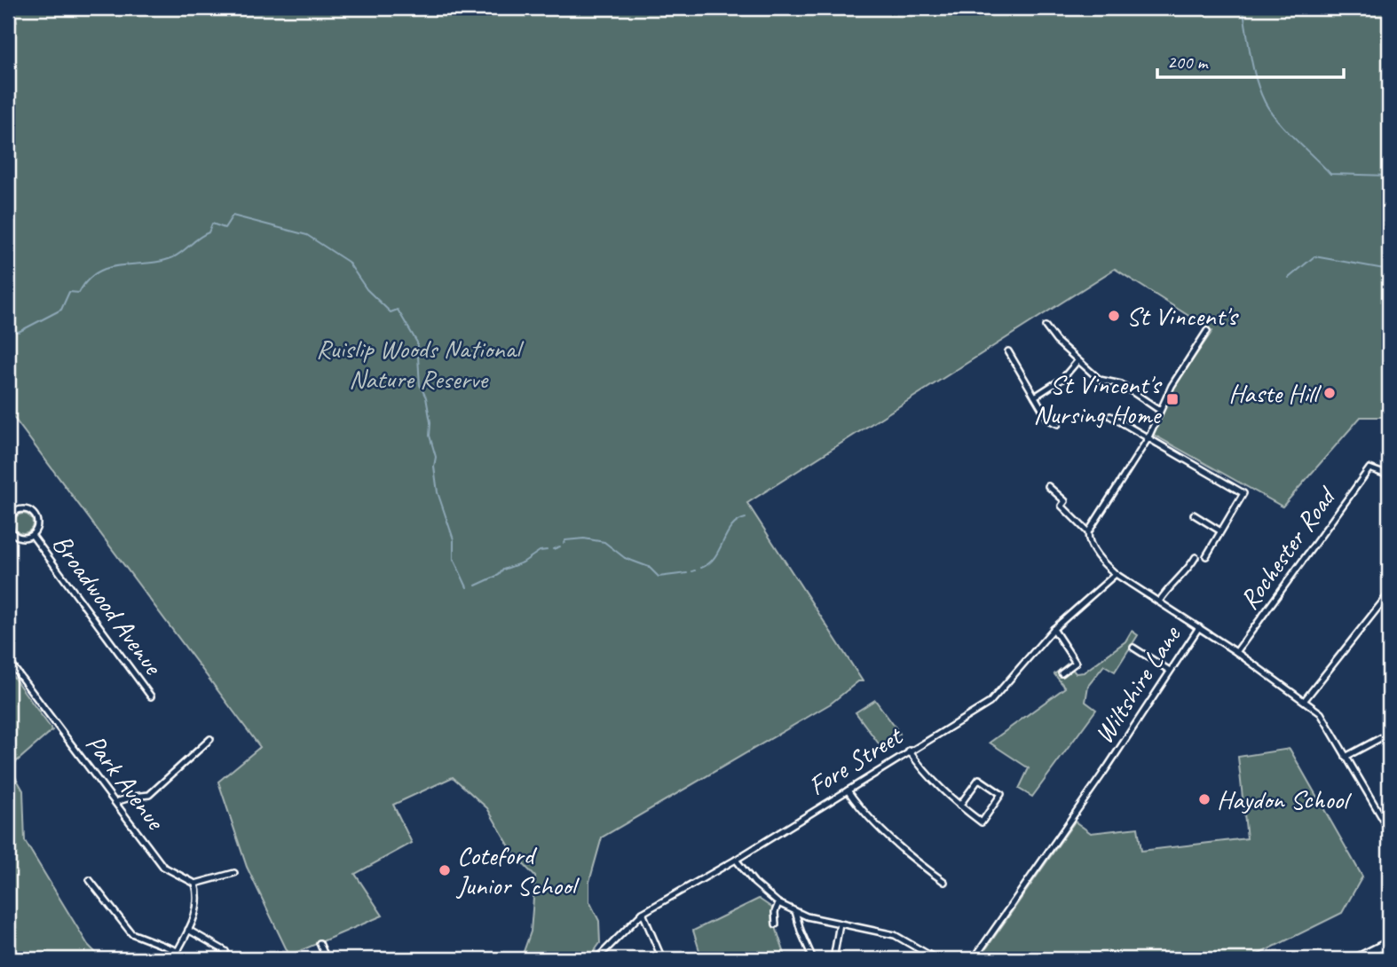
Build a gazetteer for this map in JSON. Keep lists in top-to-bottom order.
{
  "streets": {
    "street": [
      "Rochester Road",
      "Broadwood Avenue",
      "Wiltshire Lane",
      "Fore Street",
      "Park Avenue"
    ]
  },
  "crossings": [
    ["Wiltshire Lane", "Fore Street"]
  ],
  "parks": ["Ruislip Woods National Nature Reserve"],
  "places": {
    "other": [
      "St Vincent's",
      "Haste Hill",
      "Haydon School",
      "Coteford Junior School"
    ],
    "transit": ["St Vincent's Nursing Home"]
  },
  "scale_bar": "200 m"
}
